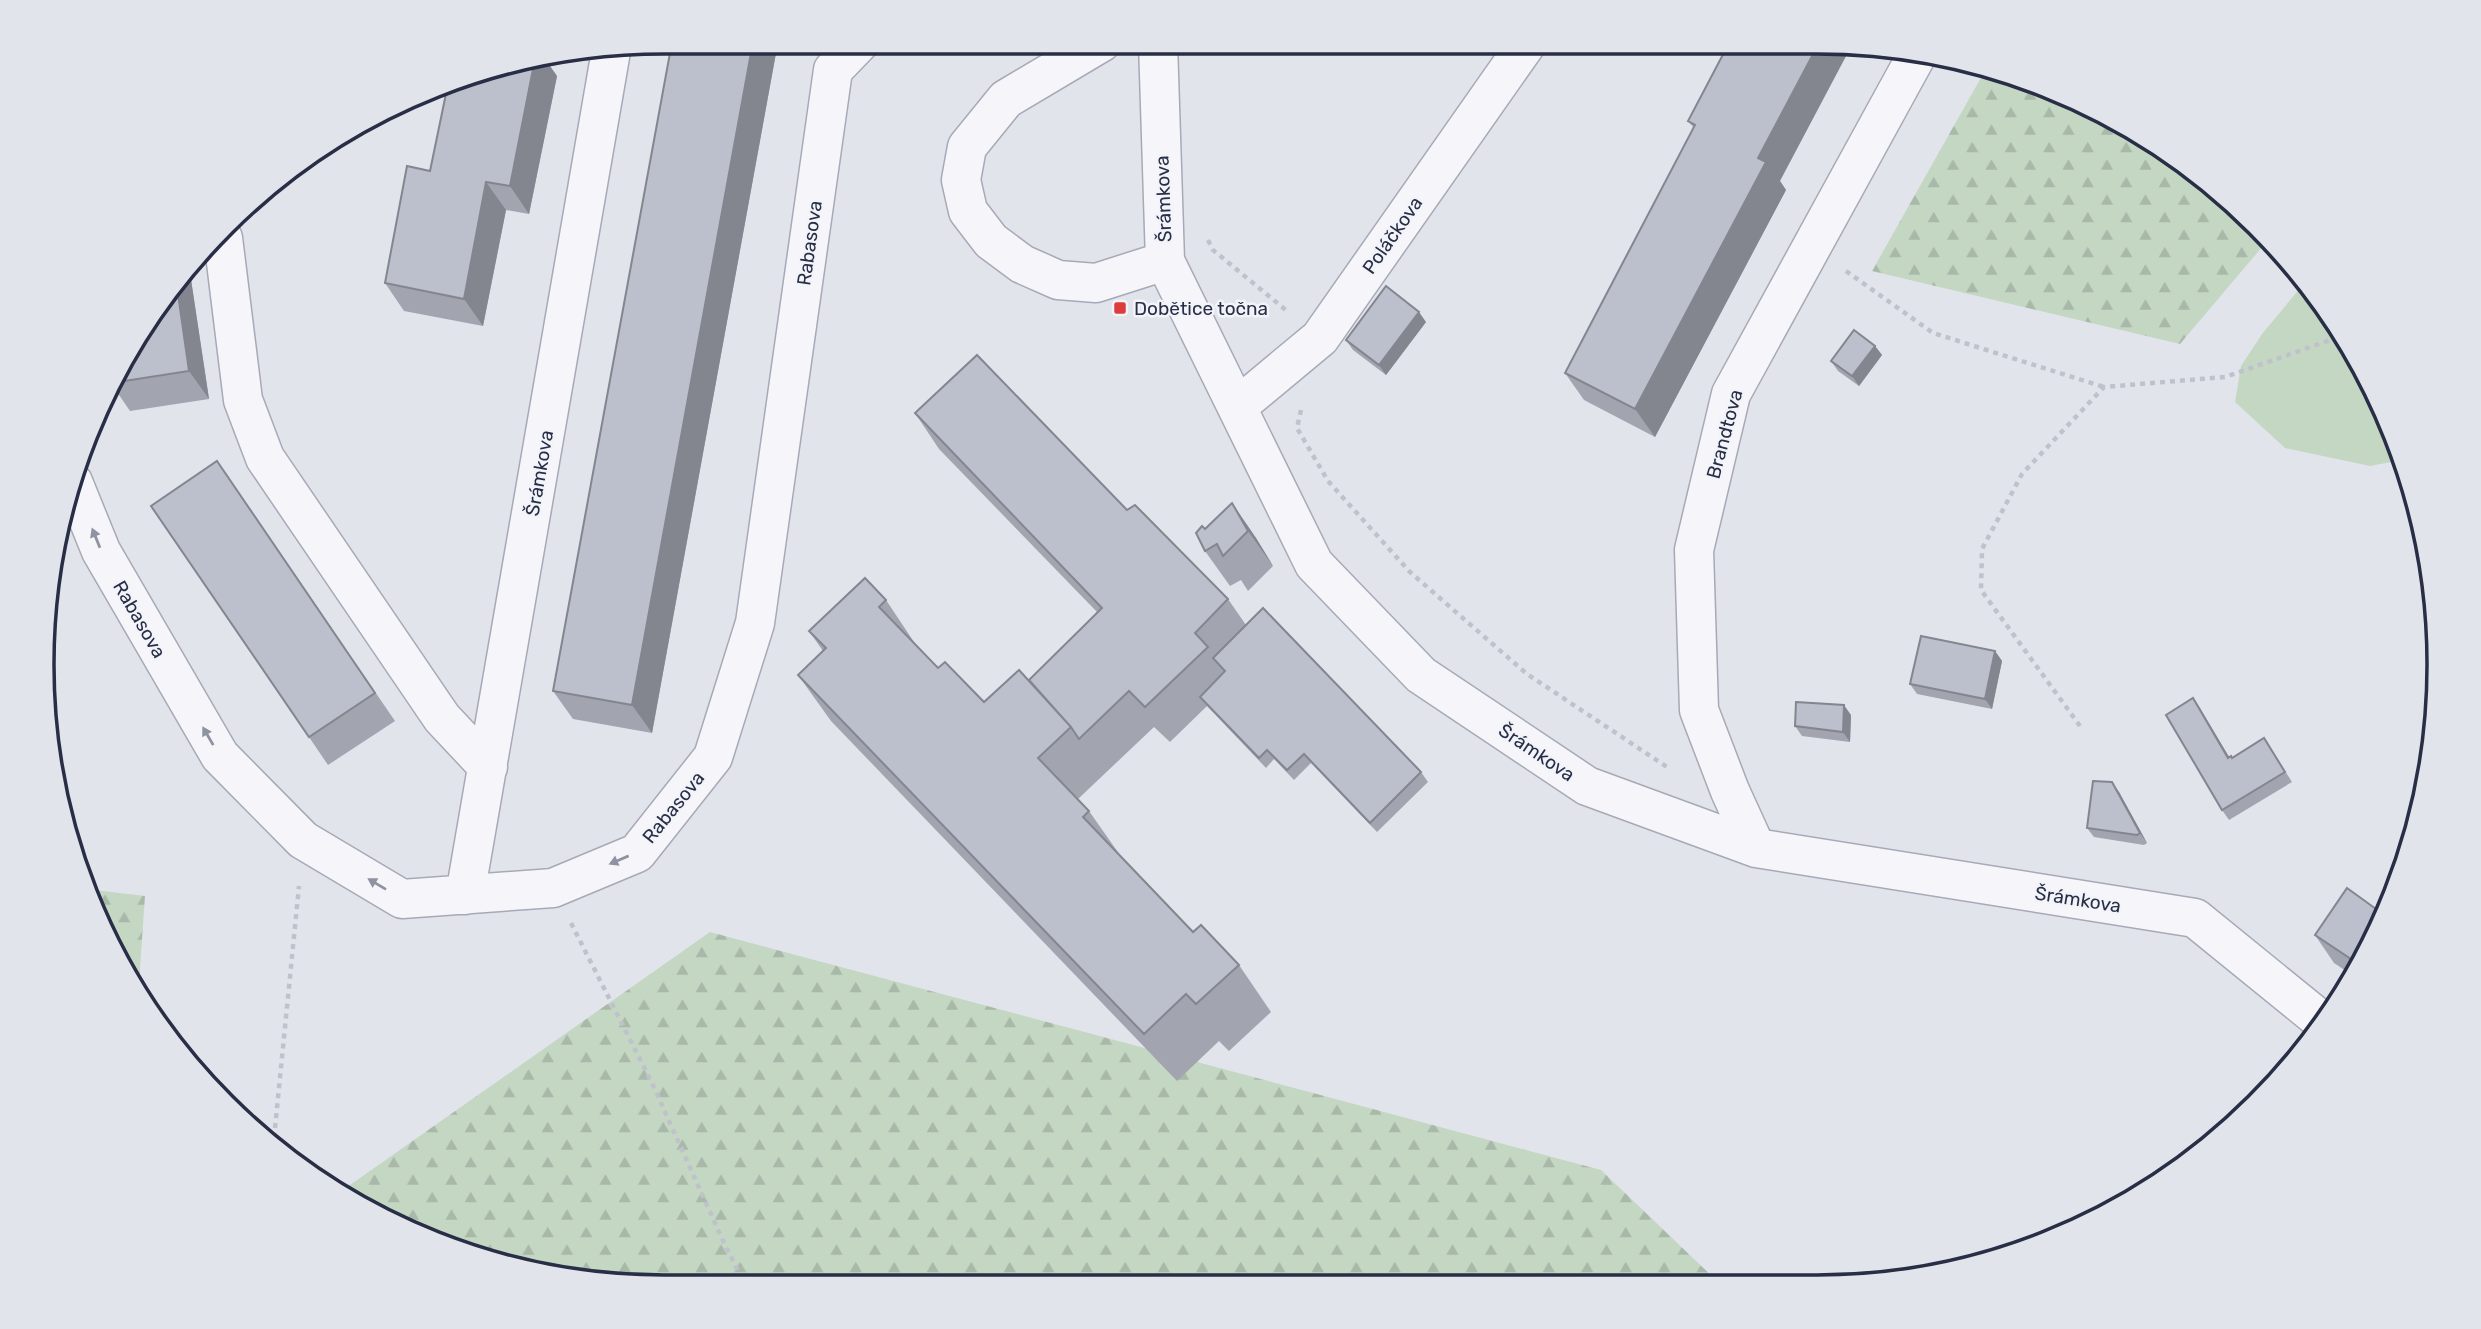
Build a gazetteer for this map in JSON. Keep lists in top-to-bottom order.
{
  "streets": {
    "street": [
      "Šrámkova",
      "Poláčkova",
      "Rabasova",
      "Brandtova"
    ]
  },
  "crossings": [
    ["Šrámkova", "Poláčkova"],
    ["Šrámkova", "Rabasova"],
    ["Šrámkova", "Brandtova"]
  ],
  "places": {
    "transit": ["Dobětice točna"]
  }
}
